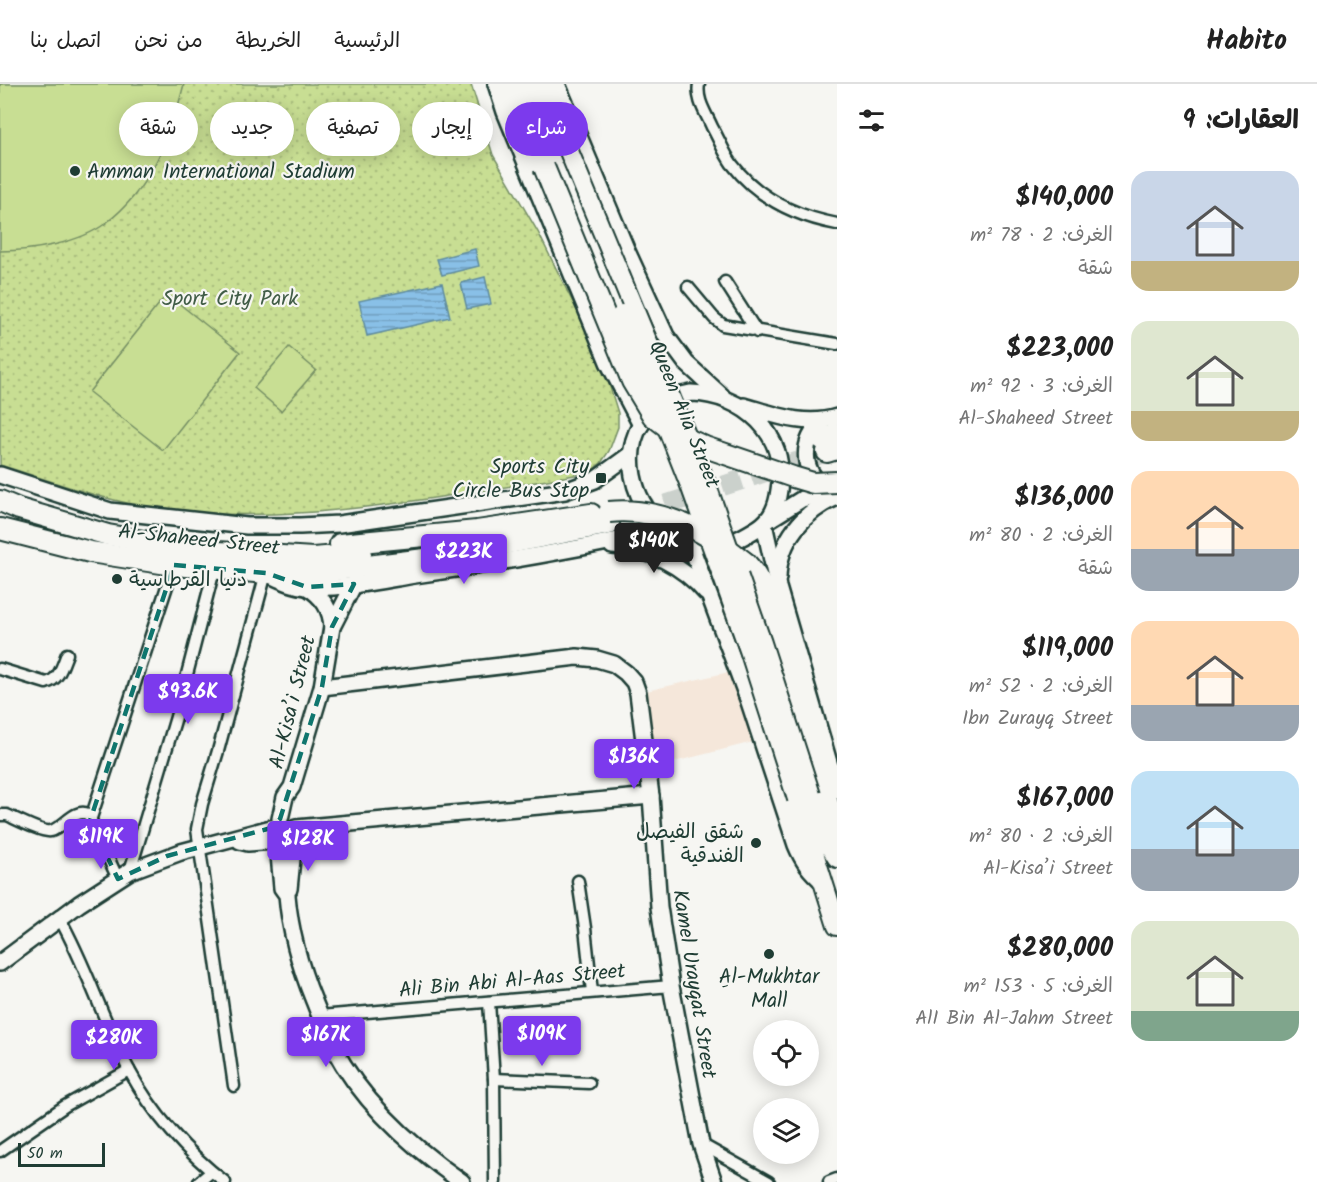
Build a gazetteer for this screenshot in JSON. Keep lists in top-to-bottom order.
{
  "streets": {
    "highway": ["Al-Shaheed Street"],
    "main road": ["Queen Alia Street", "Al-Kisa’i Street", "Kamel Urayqat Street"],
    "street": ["Ali Bin Abi Al-Aas Street"]
  },
  "crossings": [
    ["Al-Kisa’i Street", "Ali Bin Abi Al-Aas Street"],
    ["Al-Kisa’i Street", "Kamel Urayqat Street"],
    ["Ali Bin Abi Al-Aas Street", "Kamel Urayqat Street"]
  ],
  "parks": ["Sport City Park"],
  "places": {
    "other": [
      "Amman International Stadium",
      "دنيا القرطاسية",
      "شقق الفيصل الفندقية",
      "ِAl-Mukhtar Mall"
    ],
    "transit": ["Sports City Circle Bus Stop"]
  },
  "scale_bar": "50 m",
  "page": {
    "header": "Habito",
    "nav": [
      "الرئيسية",
      "الخريطة",
      "من نحن",
      "اتصل بنا"
    ],
    "heading": "العقارات: 9",
    "chip": [
      "شراء",
      "إيجار",
      "تصفية",
      "جديد",
      "شقة"
    ],
    "list": [
      {
        "name": "$140,000",
        "note": "الغرف: 2 · 78 m² · شقة"
      },
      {
        "name": "$223,000",
        "note": "الغرف: 3 · 92 m² · Al-Shaheed Street"
      },
      {
        "name": "$136,000",
        "note": "الغرف: 2 · 80 m² · شقة"
      },
      {
        "name": "$119,000",
        "note": "الغرف: 2 · 52 m² · Ibn Zurayq Street"
      },
      {
        "name": "$167,000",
        "note": "الغرف: 2 · 80 m² · Al-Kisa’i Street"
      },
      {
        "name": "$280,000",
        "note": "الغرف: 5 · 153 m² · AlI Bin Al-Jahm Street"
      }
    ],
    "price": [
      "$140K",
      "$223K",
      "$93.6K",
      "$136K",
      "$119K",
      "$128K",
      "$109K",
      "$167K",
      "$280K"
    ],
    "scale": "50 m"
  }
}
